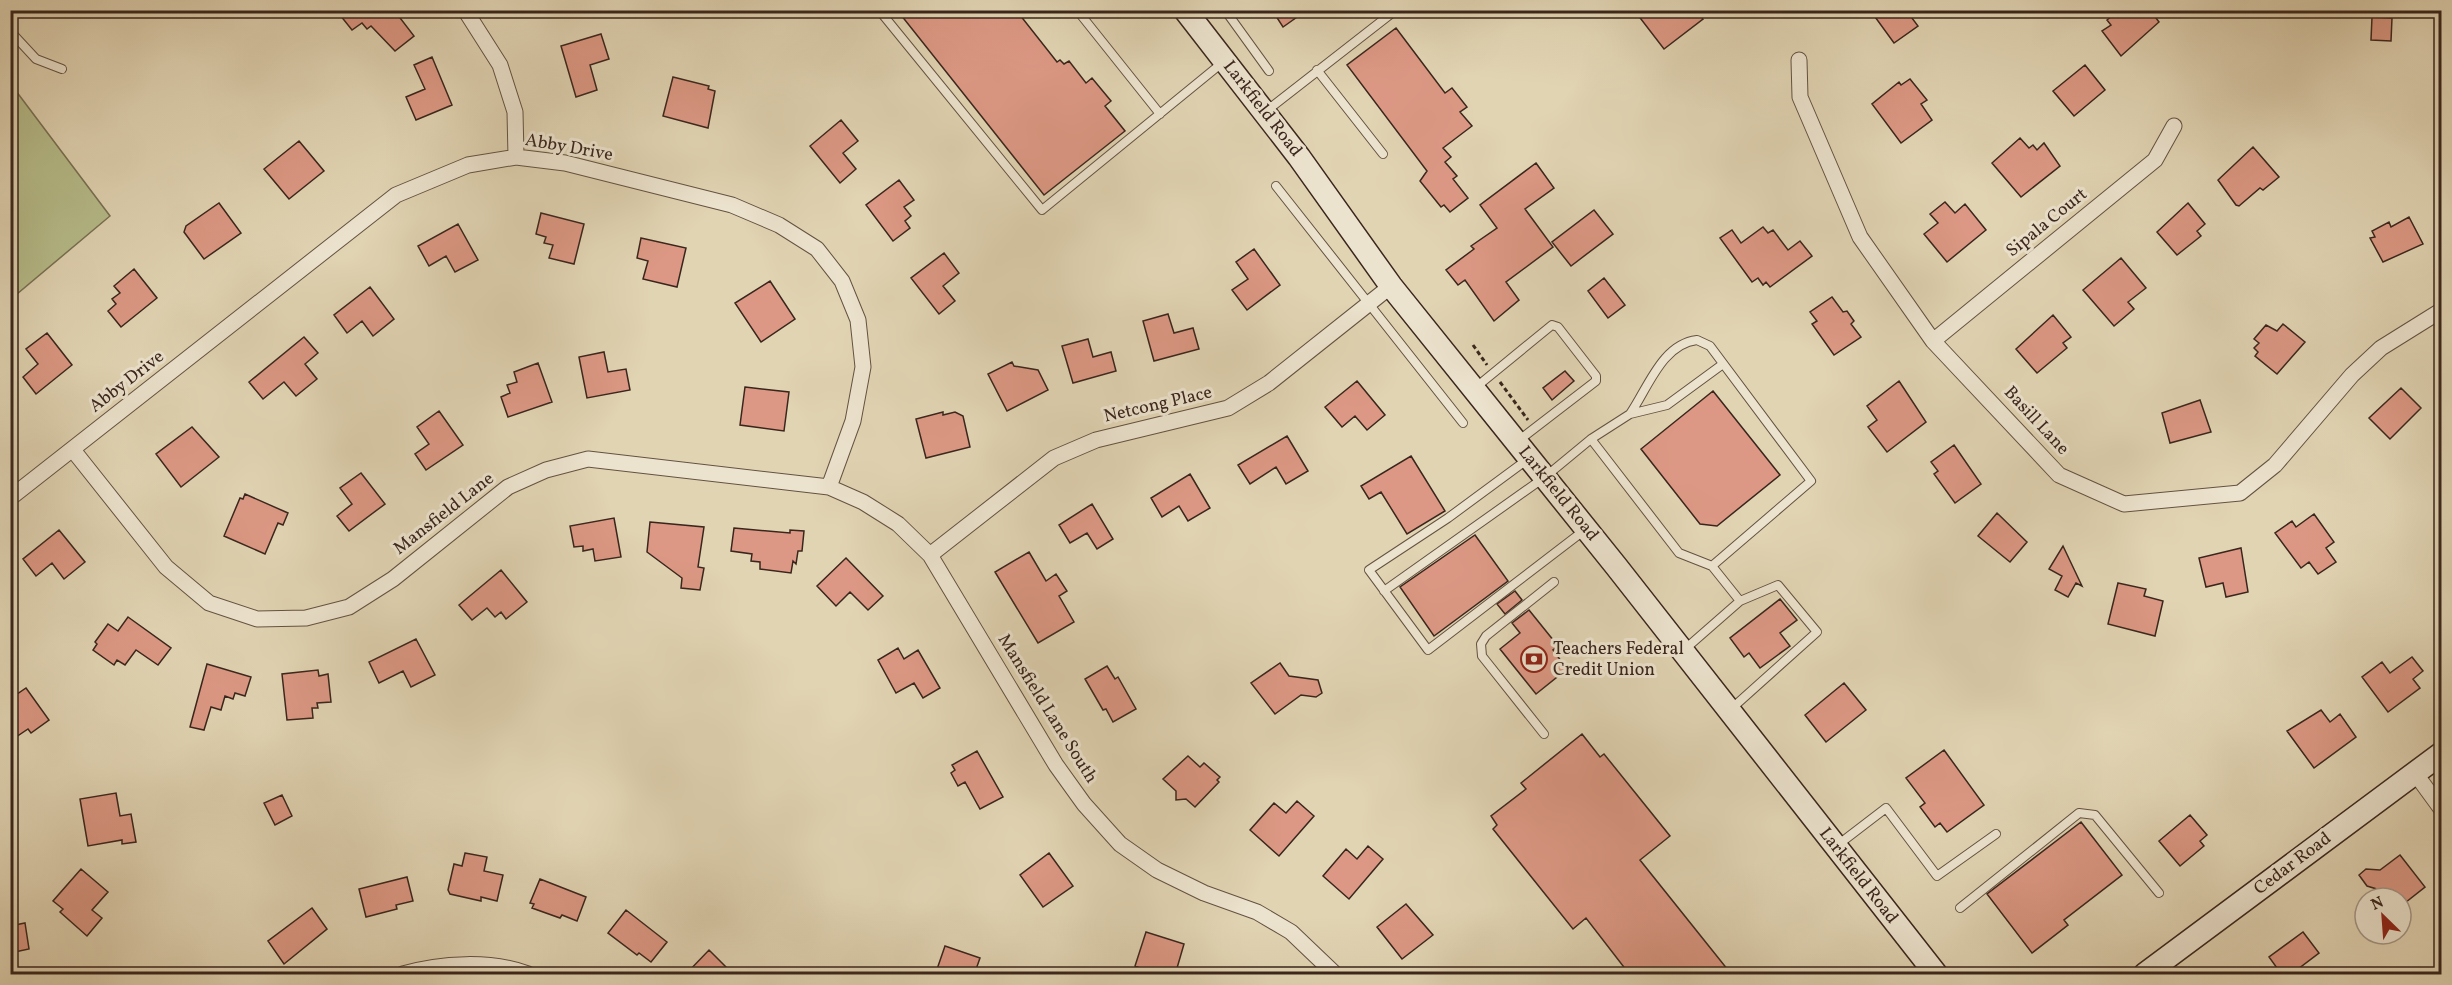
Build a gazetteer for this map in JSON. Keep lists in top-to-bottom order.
{
  "streets": {
    "main road": ["Larkfield Road", "Cedar Road"],
    "street": [
      "Abby Drive",
      "Sipala Court",
      "Netcong Place",
      "Basill Lane",
      "Mansfield Lane",
      "Mansfield Lane South"
    ]
  },
  "crossings": [
    ["Larkfield Road", "Netcong Place"],
    ["Abby Drive", "Mansfield Lane"],
    ["Sipala Court", "Basill Lane"],
    ["Netcong Place", "Mansfield Lane"],
    ["Netcong Place", "Mansfield Lane South"],
    ["Mansfield Lane", "Mansfield Lane South"]
  ],
  "places": {
    "bank": ["Teachers Federal Credit Union"]
  },
  "north": "top left"
}
